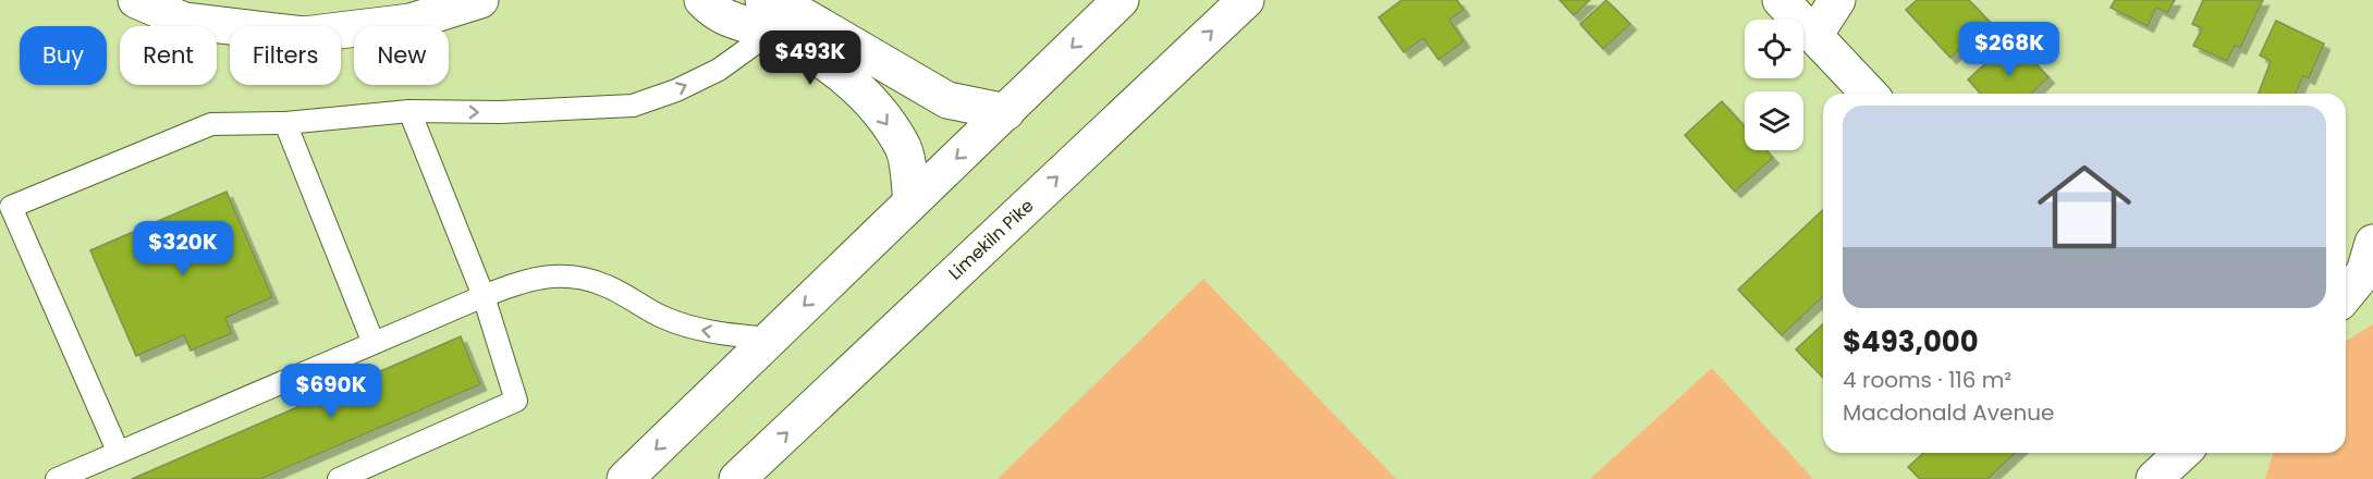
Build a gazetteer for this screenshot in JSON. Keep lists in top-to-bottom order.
{
  "streets": {
    "main road": ["Limekiln Pike"]
  },
  "page": {
    "price": [
      "$268K",
      "$493K",
      "$320K",
      "$690K"
    ],
    "chip": [
      "Buy",
      "Rent",
      "Filters",
      "New"
    ],
    "list": [
      {
        "name": "$493,000",
        "note": "4 rooms · 116 m² · Macdonald Avenue"
      }
    ]
  }
}
